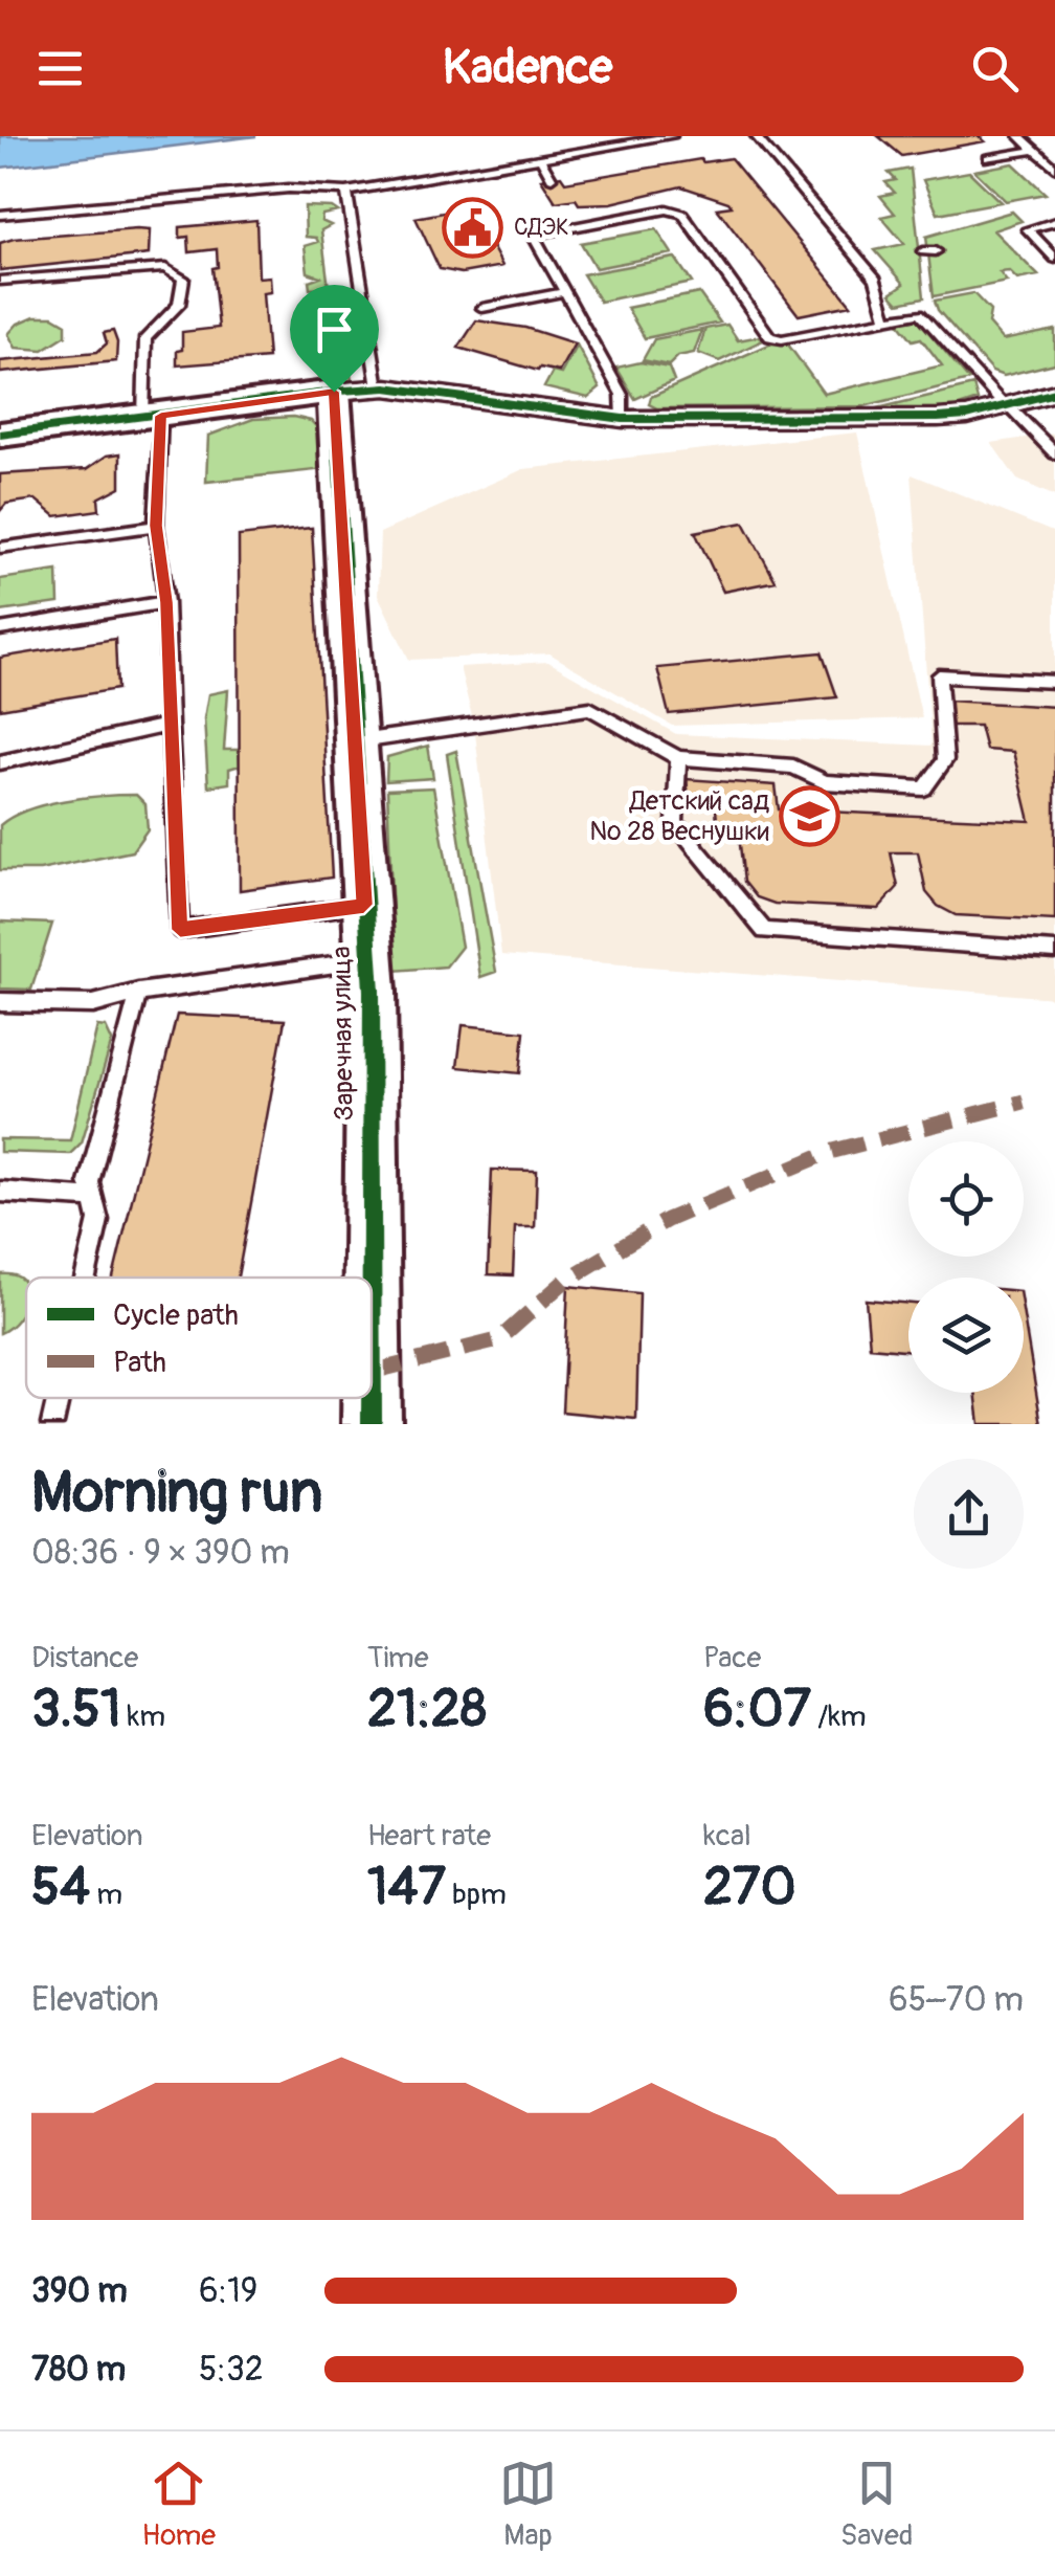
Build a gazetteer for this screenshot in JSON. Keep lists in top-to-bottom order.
{
  "streets": {
    "street": ["Заречная улица"]
  },
  "places": {
    "public building": ["СДЭК"],
    "school or university": ["Детский сад № 28 Веснушки"]
  },
  "legend": ["Cycle path", "Path"],
  "page": {
    "header": "Kadence",
    "heading": ["Morning run", "08:36 · 9 × 390 m"],
    "stats": [
      ["Distance", "3.51 km"],
      ["Time", "21:28"],
      ["Pace", "6:07 /km"],
      ["Elevation", "54 m"],
      ["Heart rate", "147 bpm"],
      ["kcal", "270"]
    ],
    "chart": ["Elevation", "65–70 m"],
    "list": [
      {
        "name": "390 m",
        "note": "6:19"
      },
      {
        "name": "780 m",
        "note": "5:32"
      }
    ],
    "tabs": ["Home", "Map", "Saved"]
  }
}
